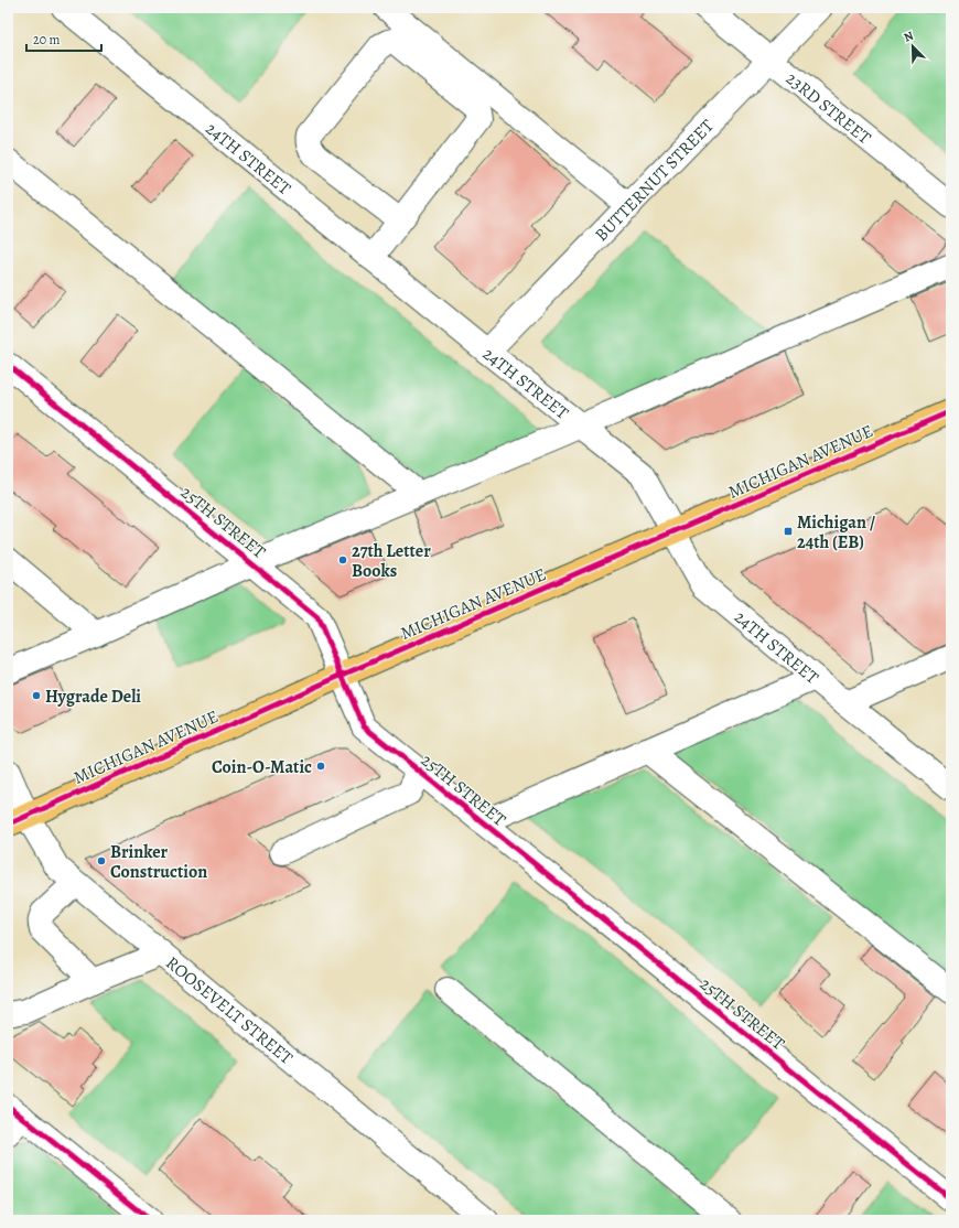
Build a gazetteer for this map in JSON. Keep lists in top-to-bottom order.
{
  "streets": {
    "main road": ["MICHIGAN AVENUE"],
    "street": [
      "23RD STREET",
      "24TH STREET",
      "BUTTERNUT STREET",
      "25TH STREET",
      "ROOSEVELT STREET"
    ]
  },
  "crossings": [
    ["23RD STREET", "BUTTERNUT STREET"],
    ["24TH STREET", "BUTTERNUT STREET"],
    ["24TH STREET", "MICHIGAN AVENUE"],
    ["MICHIGAN AVENUE", "25TH STREET"],
    ["MICHIGAN AVENUE", "ROOSEVELT STREET"]
  ],
  "places": {
    "transit": ["Michigan / 24th (EB)"],
    "other": [
      "27th Letter Books",
      "Hygrade Deli",
      "Coin-O-Matic",
      "Brinker Construction"
    ]
  },
  "scale_bar": "20 m",
  "north": "top left"
}
